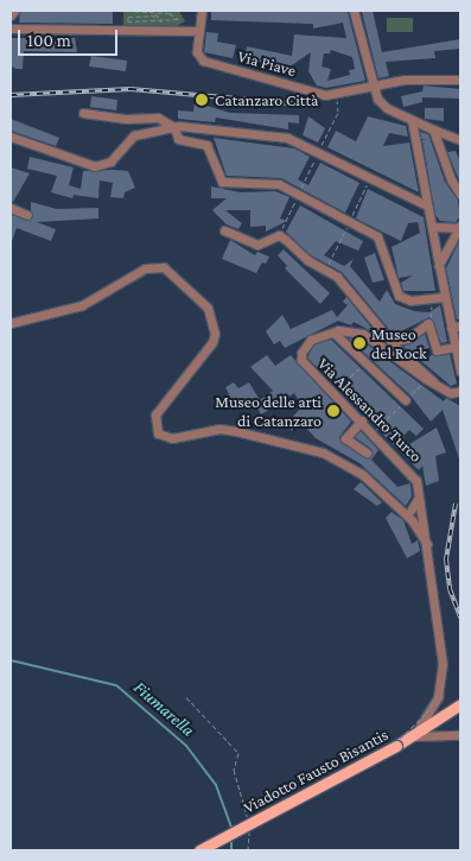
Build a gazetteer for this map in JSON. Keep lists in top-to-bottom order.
{
  "streets": {
    "main road": ["Viadotto Fausto Bisantis"],
    "street": ["Via Piave", "Via Alessandro Turco"]
  },
  "crossings": [
    ["Via Alessandro Turco", "Viadotto Fausto Bisantis"]
  ],
  "water": ["Fiumarella"],
  "places": ["Catanzaro Città", "Museo del Rock", "Museo delle arti di Catanzaro"],
  "scale_bar": "100 m"
}
